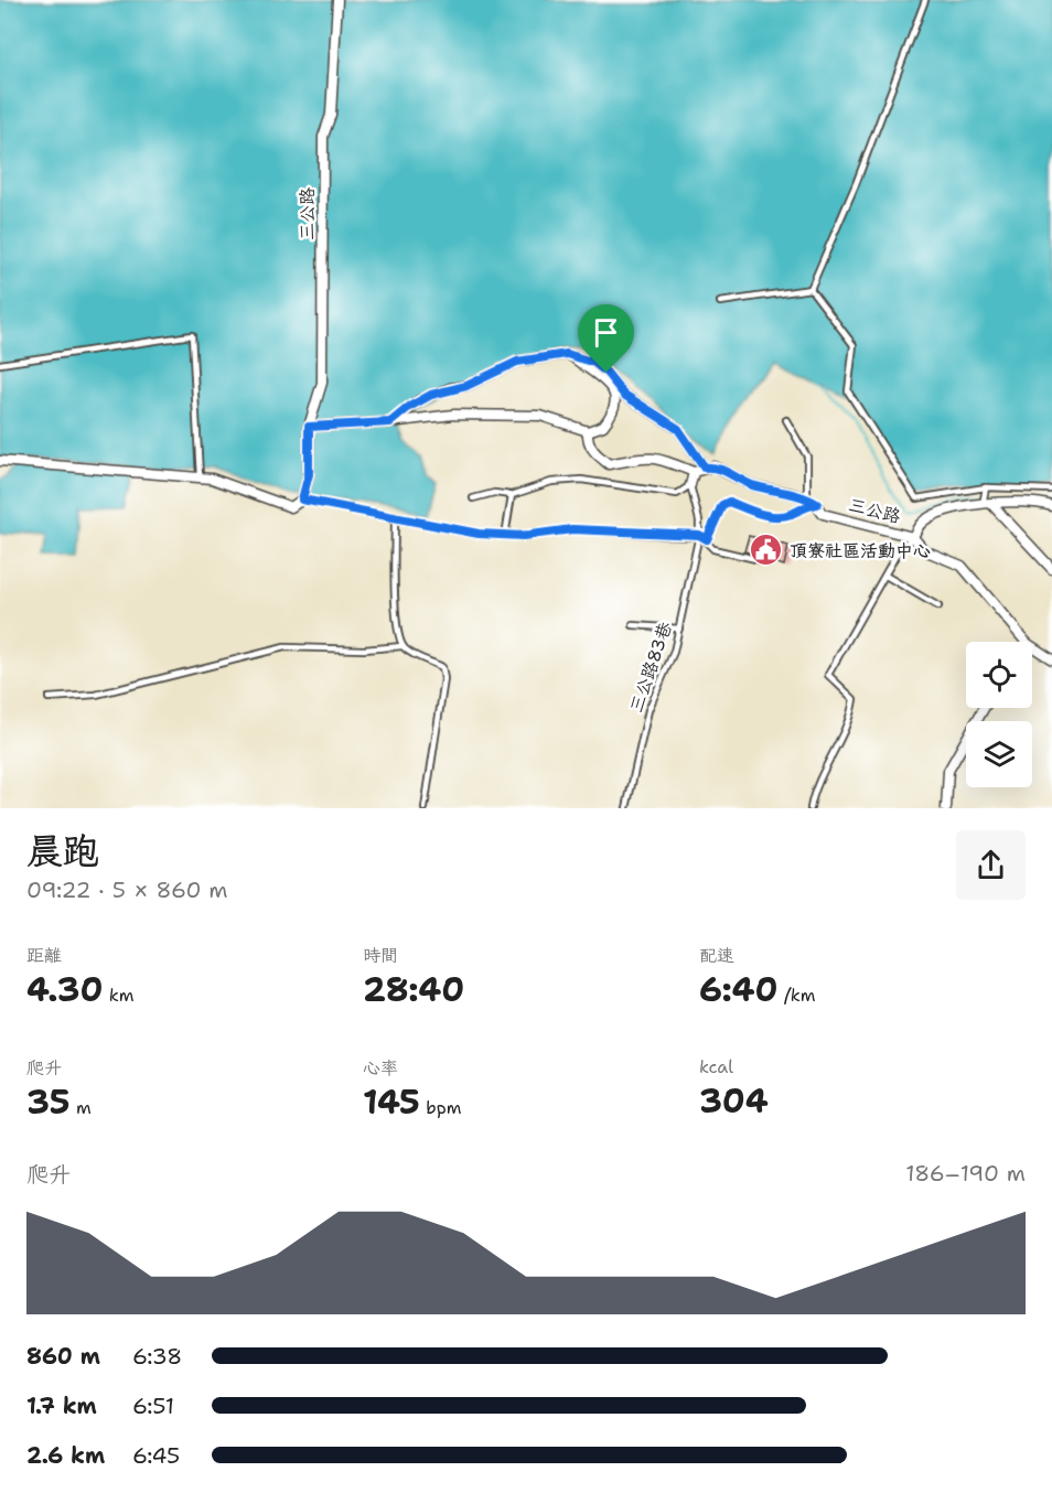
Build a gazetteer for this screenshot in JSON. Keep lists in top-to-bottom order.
{
  "streets": {
    "street": ["三公路"],
    "lane": ["三公路83巷"]
  },
  "places": {
    "public building": ["頂寮社區活動中心"]
  },
  "page": {
    "heading": ["晨跑", "09:22 · 5 × 860 m"],
    "stats": [
      ["距離", "4.30 km"],
      ["時間", "28:40"],
      ["配速", "6:40 /km"],
      ["爬升", "35 m"],
      ["心率", "145 bpm"],
      ["kcal", "304"]
    ],
    "chart": ["爬升", "186–190 m"],
    "list": [
      {
        "name": "860 m",
        "note": "6:38"
      },
      {
        "name": "1.7 km",
        "note": "6:51"
      },
      {
        "name": "2.6 km",
        "note": "6:45"
      }
    ]
  }
}
